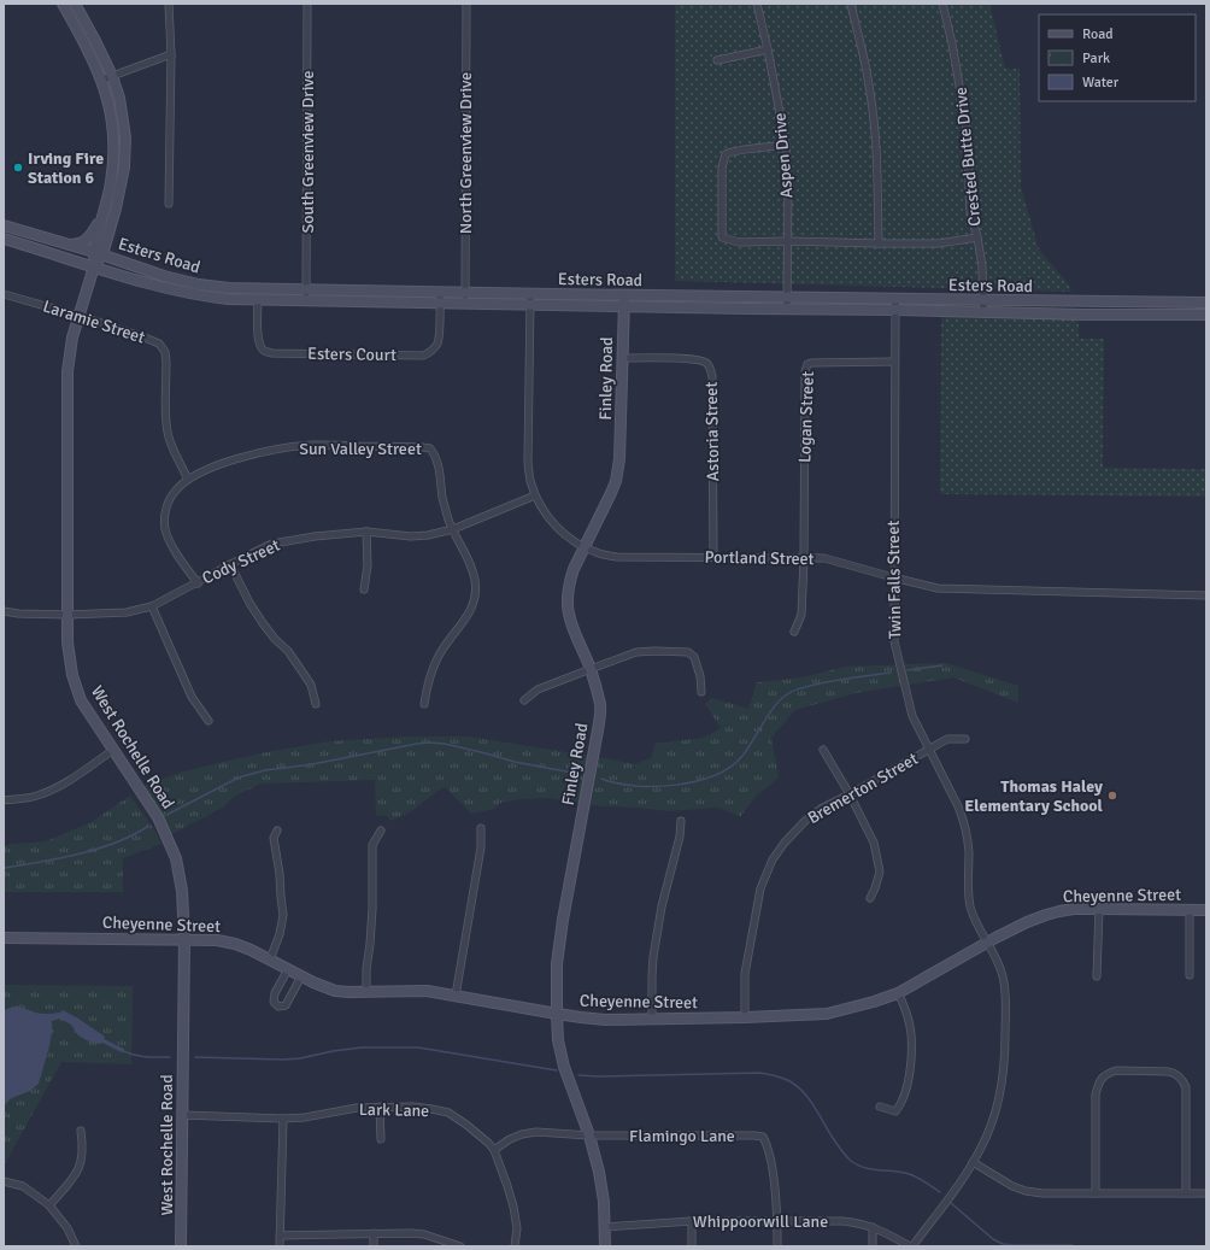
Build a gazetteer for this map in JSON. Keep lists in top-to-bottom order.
{
  "streets": {
    "street": [
      "South Greenview Drive",
      "North Greenview Drive",
      "Aspen Drive",
      "Crested Butte Drive",
      "Esters Road",
      "Laramie Street",
      "Esters Court",
      "Finley Road",
      "Logan Street",
      "Astoria Street",
      "Sun Valley Street",
      "Portland Street",
      "Cody Street",
      "Twin Falls Street",
      "West Rochelle Road",
      "Bremerton Street",
      "Cheyenne Street",
      "Lark Lane",
      "Flamingo Lane",
      "Whippoorwill Lane"
    ]
  },
  "crossings": [
    ["South Greenview Drive", "Esters Road"],
    ["North Greenview Drive", "Esters Road"],
    ["Aspen Drive", "Esters Road"],
    ["Crested Butte Drive", "Esters Road"],
    ["Esters Road", "Esters Court"],
    ["Esters Road", "Finley Road"],
    ["Esters Road", "Portland Street"],
    ["Esters Road", "Twin Falls Street"],
    ["Esters Road", "West Rochelle Road"],
    ["Laramie Street", "Sun Valley Street"],
    ["Laramie Street", "West Rochelle Road"],
    ["Finley Road", "Astoria Street"],
    ["Finley Road", "Portland Street"],
    ["Finley Road", "Cheyenne Street"],
    ["Finley Road", "Flamingo Lane"],
    ["Finley Road", "Whippoorwill Lane"],
    ["Logan Street", "Portland Street"],
    ["Logan Street", "Twin Falls Street"],
    ["Astoria Street", "Portland Street"],
    ["Sun Valley Street", "Cody Street"],
    ["Portland Street", "Cody Street"],
    ["Portland Street", "Twin Falls Street"],
    ["Cody Street", "West Rochelle Road"],
    ["Twin Falls Street", "Bremerton Street"],
    ["Twin Falls Street", "Cheyenne Street"],
    ["Twin Falls Street", "Whippoorwill Lane"],
    ["West Rochelle Road", "Cheyenne Street"],
    ["West Rochelle Road", "Lark Lane"],
    ["Bremerton Street", "Cheyenne Street"],
    ["Lark Lane", "Flamingo Lane"],
    ["Flamingo Lane", "Whippoorwill Lane"]
  ],
  "places": ["Irving Fire Station 6", "Thomas Haley Elementary School"],
  "legend": ["Road", "Park", "Water"]
}
